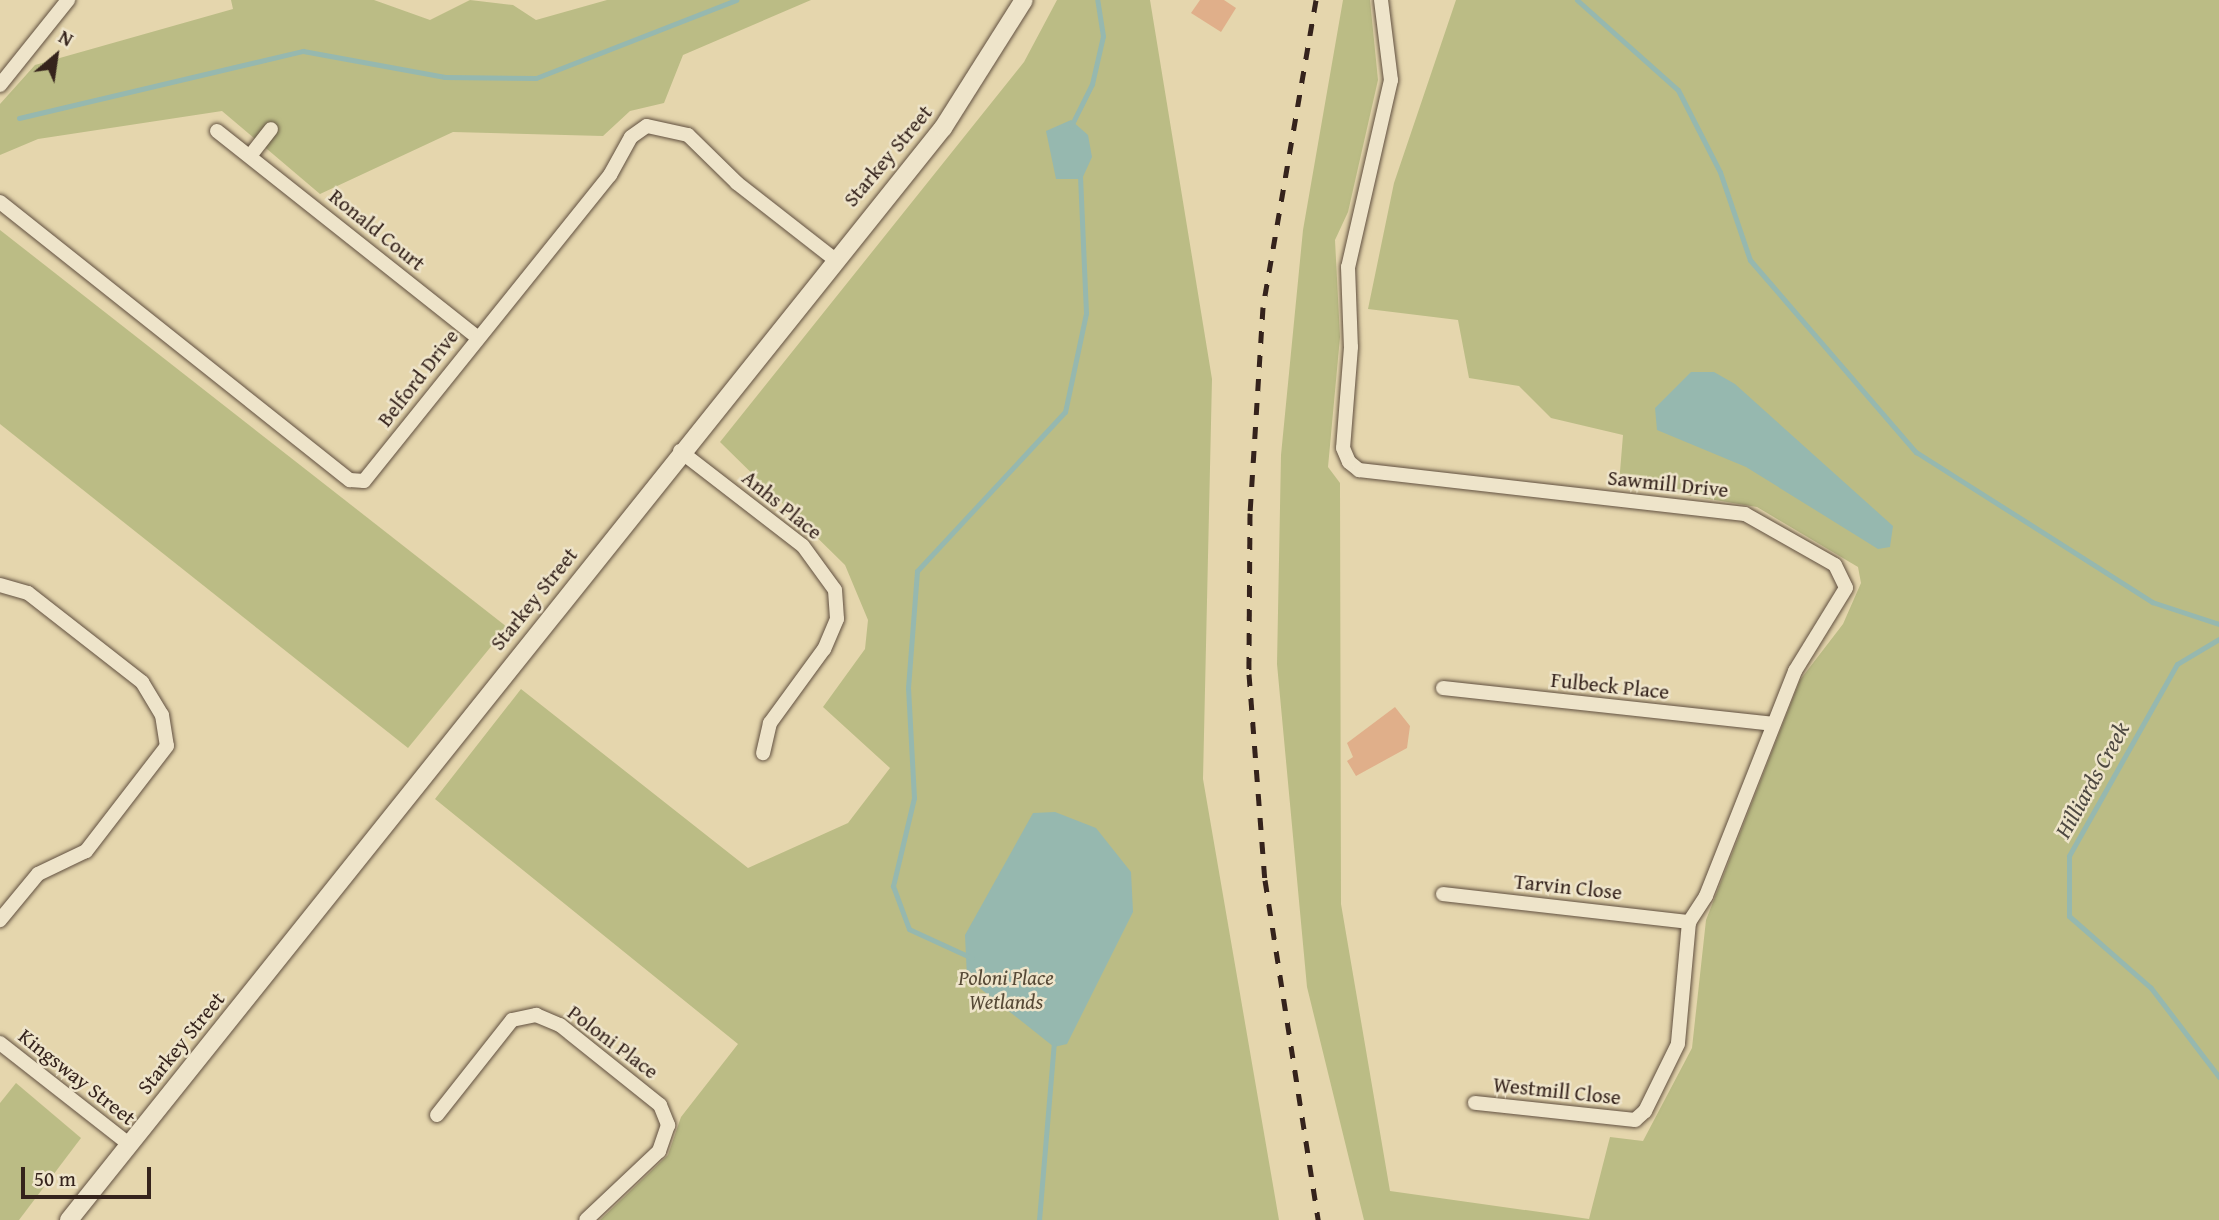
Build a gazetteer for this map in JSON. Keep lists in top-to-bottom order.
{
  "streets": {
    "street": [
      "Starkey Street",
      "Ronald Court",
      "Belford Drive",
      "Sawmill Drive",
      "Anhs Place",
      "Fulbeck Place",
      "Tarvin Close",
      "Poloni Place",
      "Kingsway Street",
      "Westmill Close"
    ]
  },
  "crossings": [
    ["Starkey Street", "Belford Drive"],
    ["Starkey Street", "Anhs Place"],
    ["Starkey Street", "Kingsway Street"],
    ["Ronald Court", "Belford Drive"],
    ["Sawmill Drive", "Fulbeck Place"],
    ["Sawmill Drive", "Tarvin Close"],
    ["Sawmill Drive", "Westmill Close"]
  ],
  "water": ["Hilliards Creek"],
  "parks": ["Poloni Place Wetlands"],
  "scale_bar": "50 m",
  "north": "top right"
}
